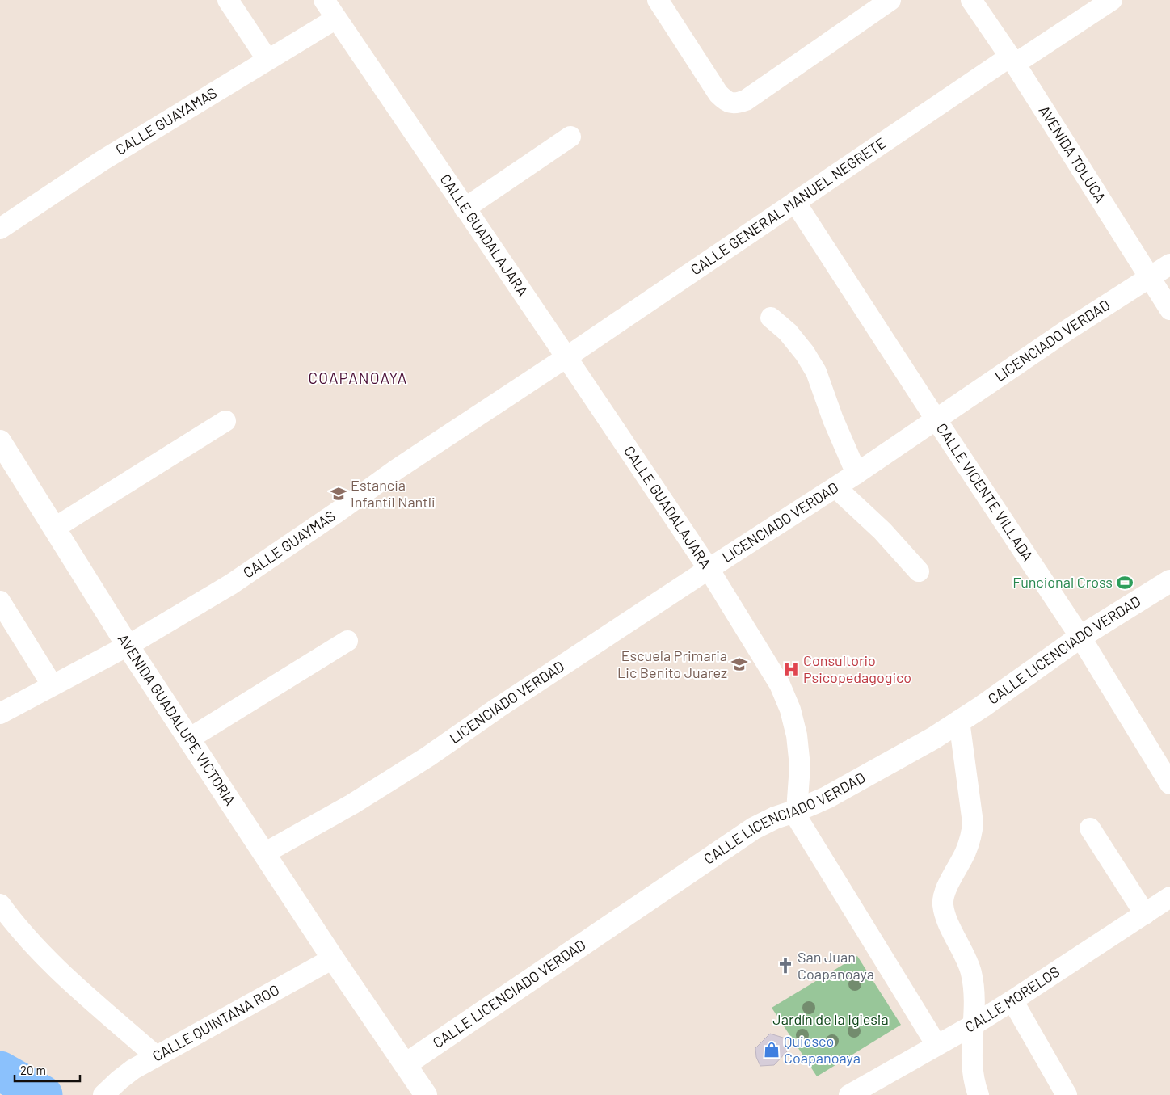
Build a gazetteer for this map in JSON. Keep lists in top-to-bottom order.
{
  "streets": {
    "street": [
      "CALLE GUAYAMAS",
      "AVENIDA TOLUCA",
      "CALLE GENERAL MANUEL NEGRETE",
      "CALLE GUADALAJARA",
      "LICENCIADO VERDAD",
      "CALLE VICENTE VILLADA",
      "CALLE GUAYMAS",
      "CALLE LICENCIADO VERDAD",
      "AVENIDA GUADALUPE VICTORIA",
      "CALLE MORELOS",
      "CALLE QUINTANA ROO"
    ]
  },
  "crossings": [
    ["CALLE GUAYAMAS", "CALLE GUADALAJARA"],
    ["AVENIDA TOLUCA", "CALLE GENERAL MANUEL NEGRETE"],
    ["AVENIDA TOLUCA", "LICENCIADO VERDAD"],
    ["CALLE GENERAL MANUEL NEGRETE", "CALLE GUADALAJARA"],
    ["CALLE GENERAL MANUEL NEGRETE", "CALLE VICENTE VILLADA"],
    ["CALLE GENERAL MANUEL NEGRETE", "CALLE GUAYMAS"],
    ["CALLE GUADALAJARA", "LICENCIADO VERDAD"],
    ["CALLE GUADALAJARA", "CALLE GUAYMAS"],
    ["CALLE GUADALAJARA", "CALLE LICENCIADO VERDAD"],
    ["CALLE GUADALAJARA", "CALLE MORELOS"],
    ["LICENCIADO VERDAD", "CALLE VICENTE VILLADA"],
    ["LICENCIADO VERDAD", "AVENIDA GUADALUPE VICTORIA"],
    ["CALLE VICENTE VILLADA", "CALLE LICENCIADO VERDAD"],
    ["CALLE GUAYMAS", "AVENIDA GUADALUPE VICTORIA"],
    ["CALLE LICENCIADO VERDAD", "AVENIDA GUADALUPE VICTORIA"],
    ["AVENIDA GUADALUPE VICTORIA", "CALLE QUINTANA ROO"]
  ],
  "districts": ["COAPANOAYA"],
  "parks": ["Jardín de la Iglesia"],
  "places": {
    "school or university": ["Estancia Infantil Nantli", "Escuela Primaria Lic Benito Juarez"],
    "sports": ["Funcional Cross"],
    "hospital": ["Consultorio Psicopedagogico"],
    "church": ["San Juan Coapanoaya"],
    "shop": ["Quiosco Coapanoaya"]
  },
  "scale_bar": "20 m"
}
